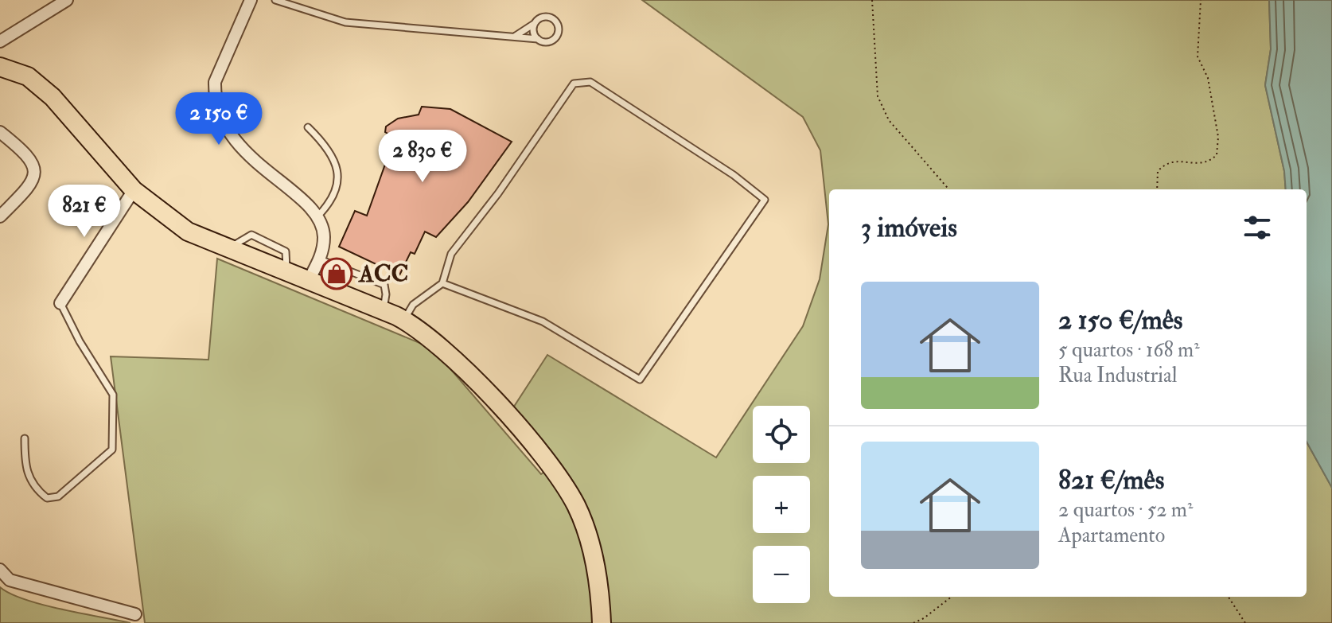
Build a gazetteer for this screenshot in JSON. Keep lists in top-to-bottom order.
{
  "places": {
    "shop": ["ACC"]
  },
  "page": {
    "price": ["2 150 €", "2 830 €", "821 €"],
    "heading": "3 imóveis",
    "list": [
      {
        "name": "2 150 €/mês",
        "note": "5 quartos · 168 m² · Rua Industrial"
      },
      {
        "name": "821 €/mês",
        "note": "2 quartos · 52 m² · Apartamento"
      }
    ],
    "map_buttons": ["+", "−"]
  }
}
